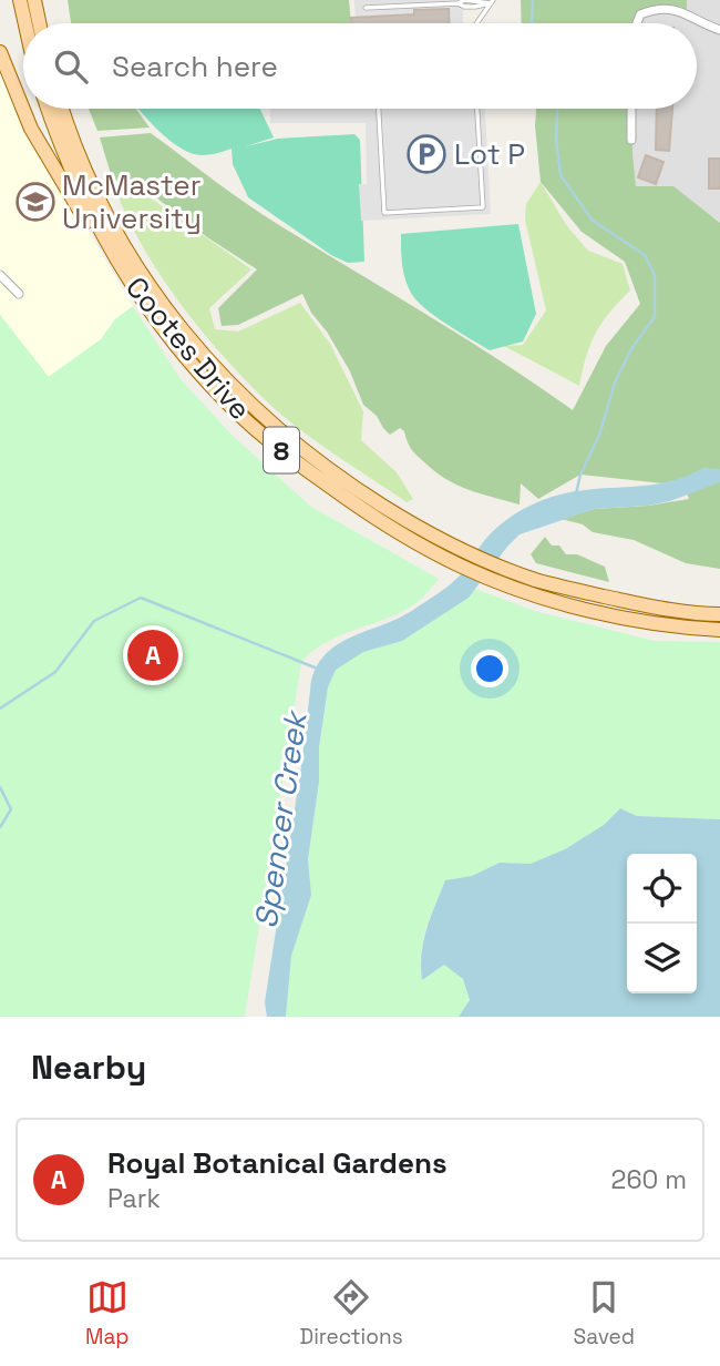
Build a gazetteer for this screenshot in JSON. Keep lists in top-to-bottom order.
{
  "streets": {
    "main road": ["Cootes Drive", "8"]
  },
  "water": ["Spencer Creek"],
  "places": {
    "parking": ["Lot P"],
    "school or university": ["McMaster University"]
  },
  "page": {
    "search": "Search here",
    "pins": "A",
    "heading": "Nearby",
    "list": [
      {
        "mark": "A",
        "name": "Royal Botanical Gardens",
        "note": "Park",
        "value": "260 m"
      }
    ],
    "nav": ["Map", "Directions", "Saved"]
  }
}
